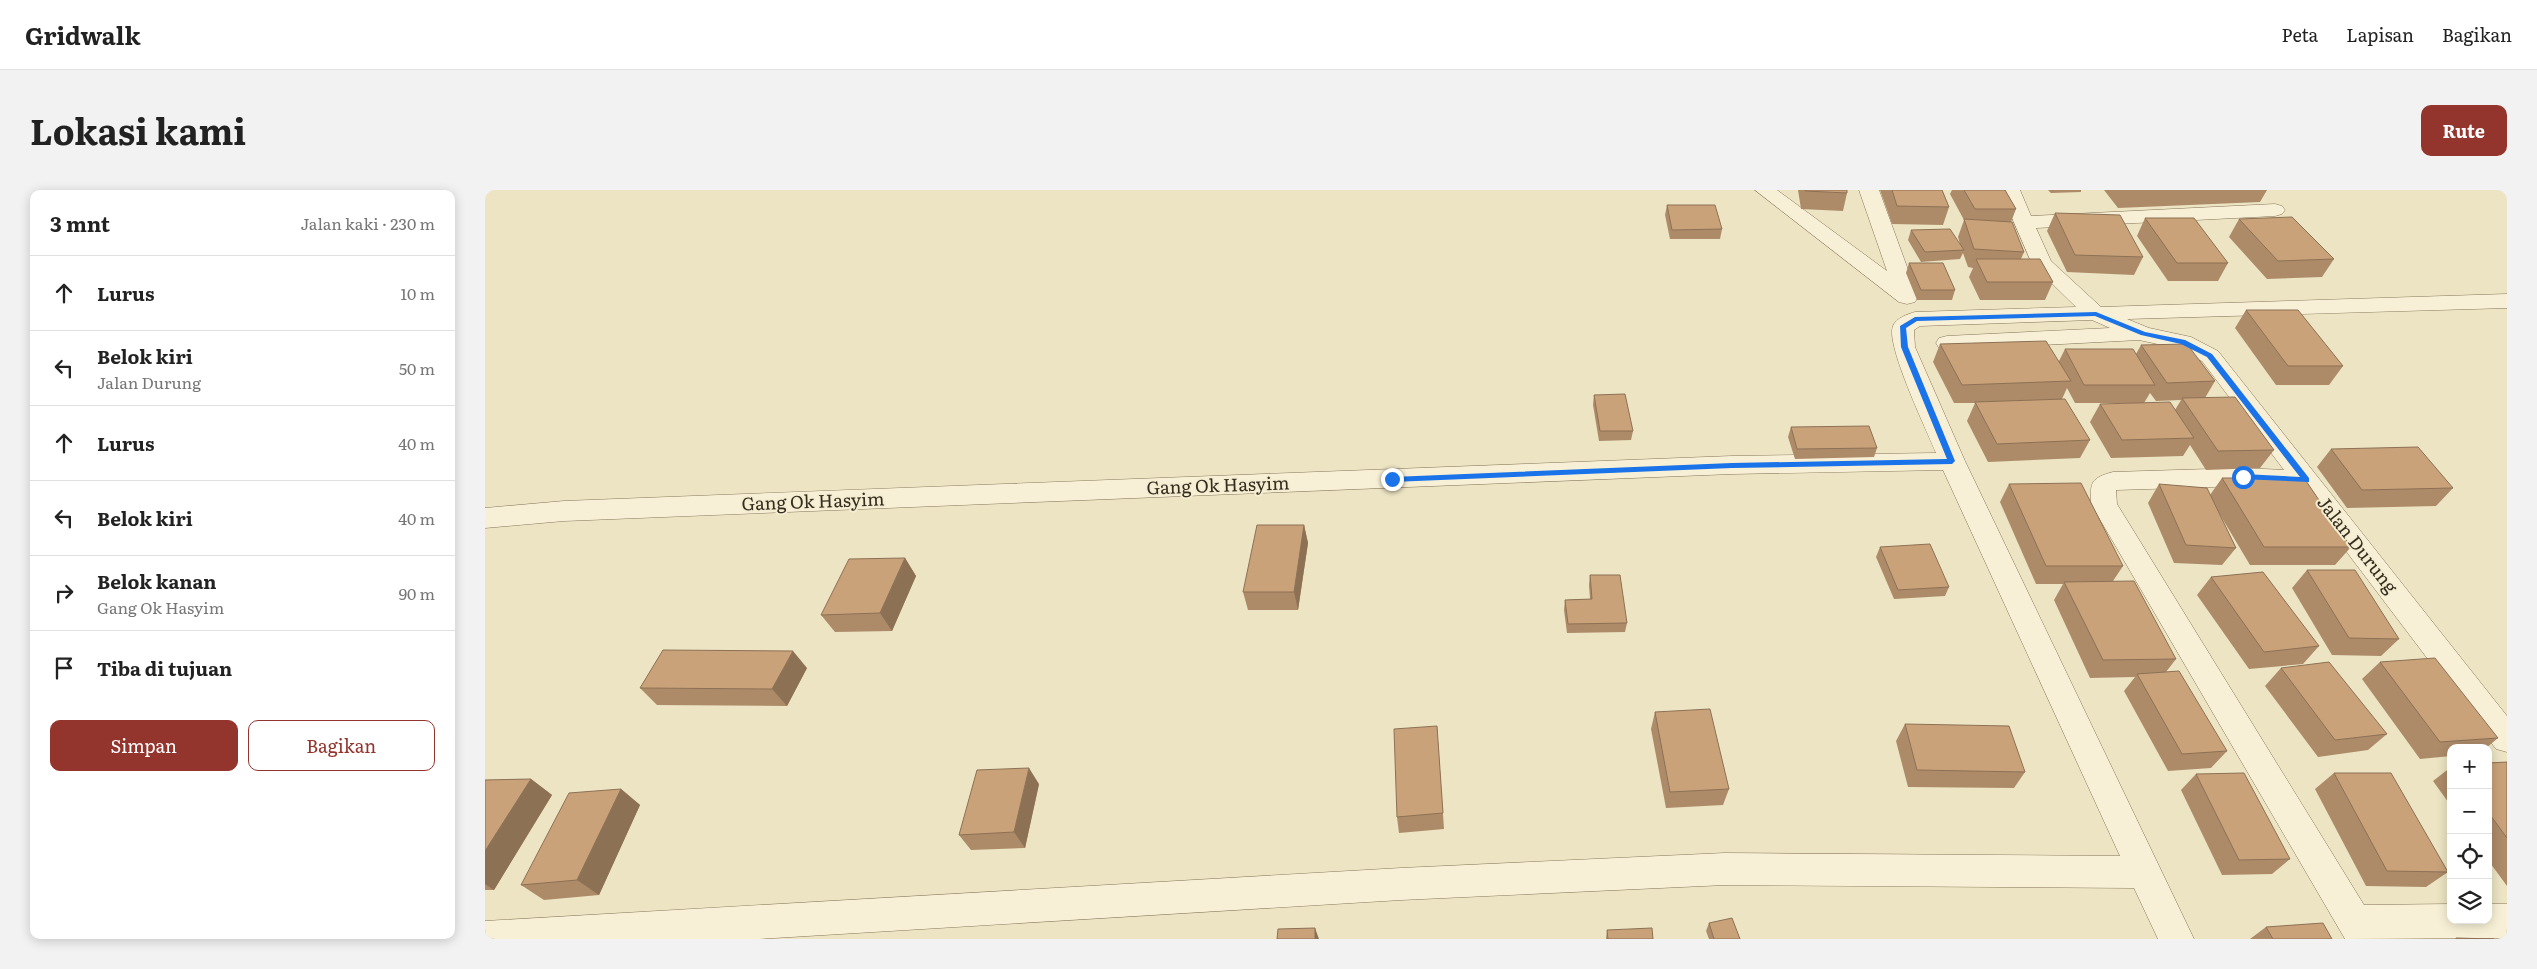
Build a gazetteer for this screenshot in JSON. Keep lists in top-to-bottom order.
{
  "streets": {
    "street": ["Gang Ok Hasyim", "Jalan Durung"]
  },
  "page": {
    "header": "Gridwalk",
    "nav": ["Peta", "Lapisan", "Bagikan"],
    "title": "Lokasi kami",
    "buttons": [
      "Rute",
      ["Simpan", "Bagikan"]
    ],
    "heading": ["3 mnt", "Jalan kaki · 230 m"],
    "list": [
      ["Lurus", "10 m"],
      ["Belok kiri", "Jalan Durung", "50 m"],
      ["Lurus", "40 m"],
      ["Belok kiri", "40 m"],
      ["Belok kanan", "Gang Ok Hasyim", "90 m"],
      "Tiba di tujuan"
    ],
    "map_buttons": ["+", "−"]
  }
}
